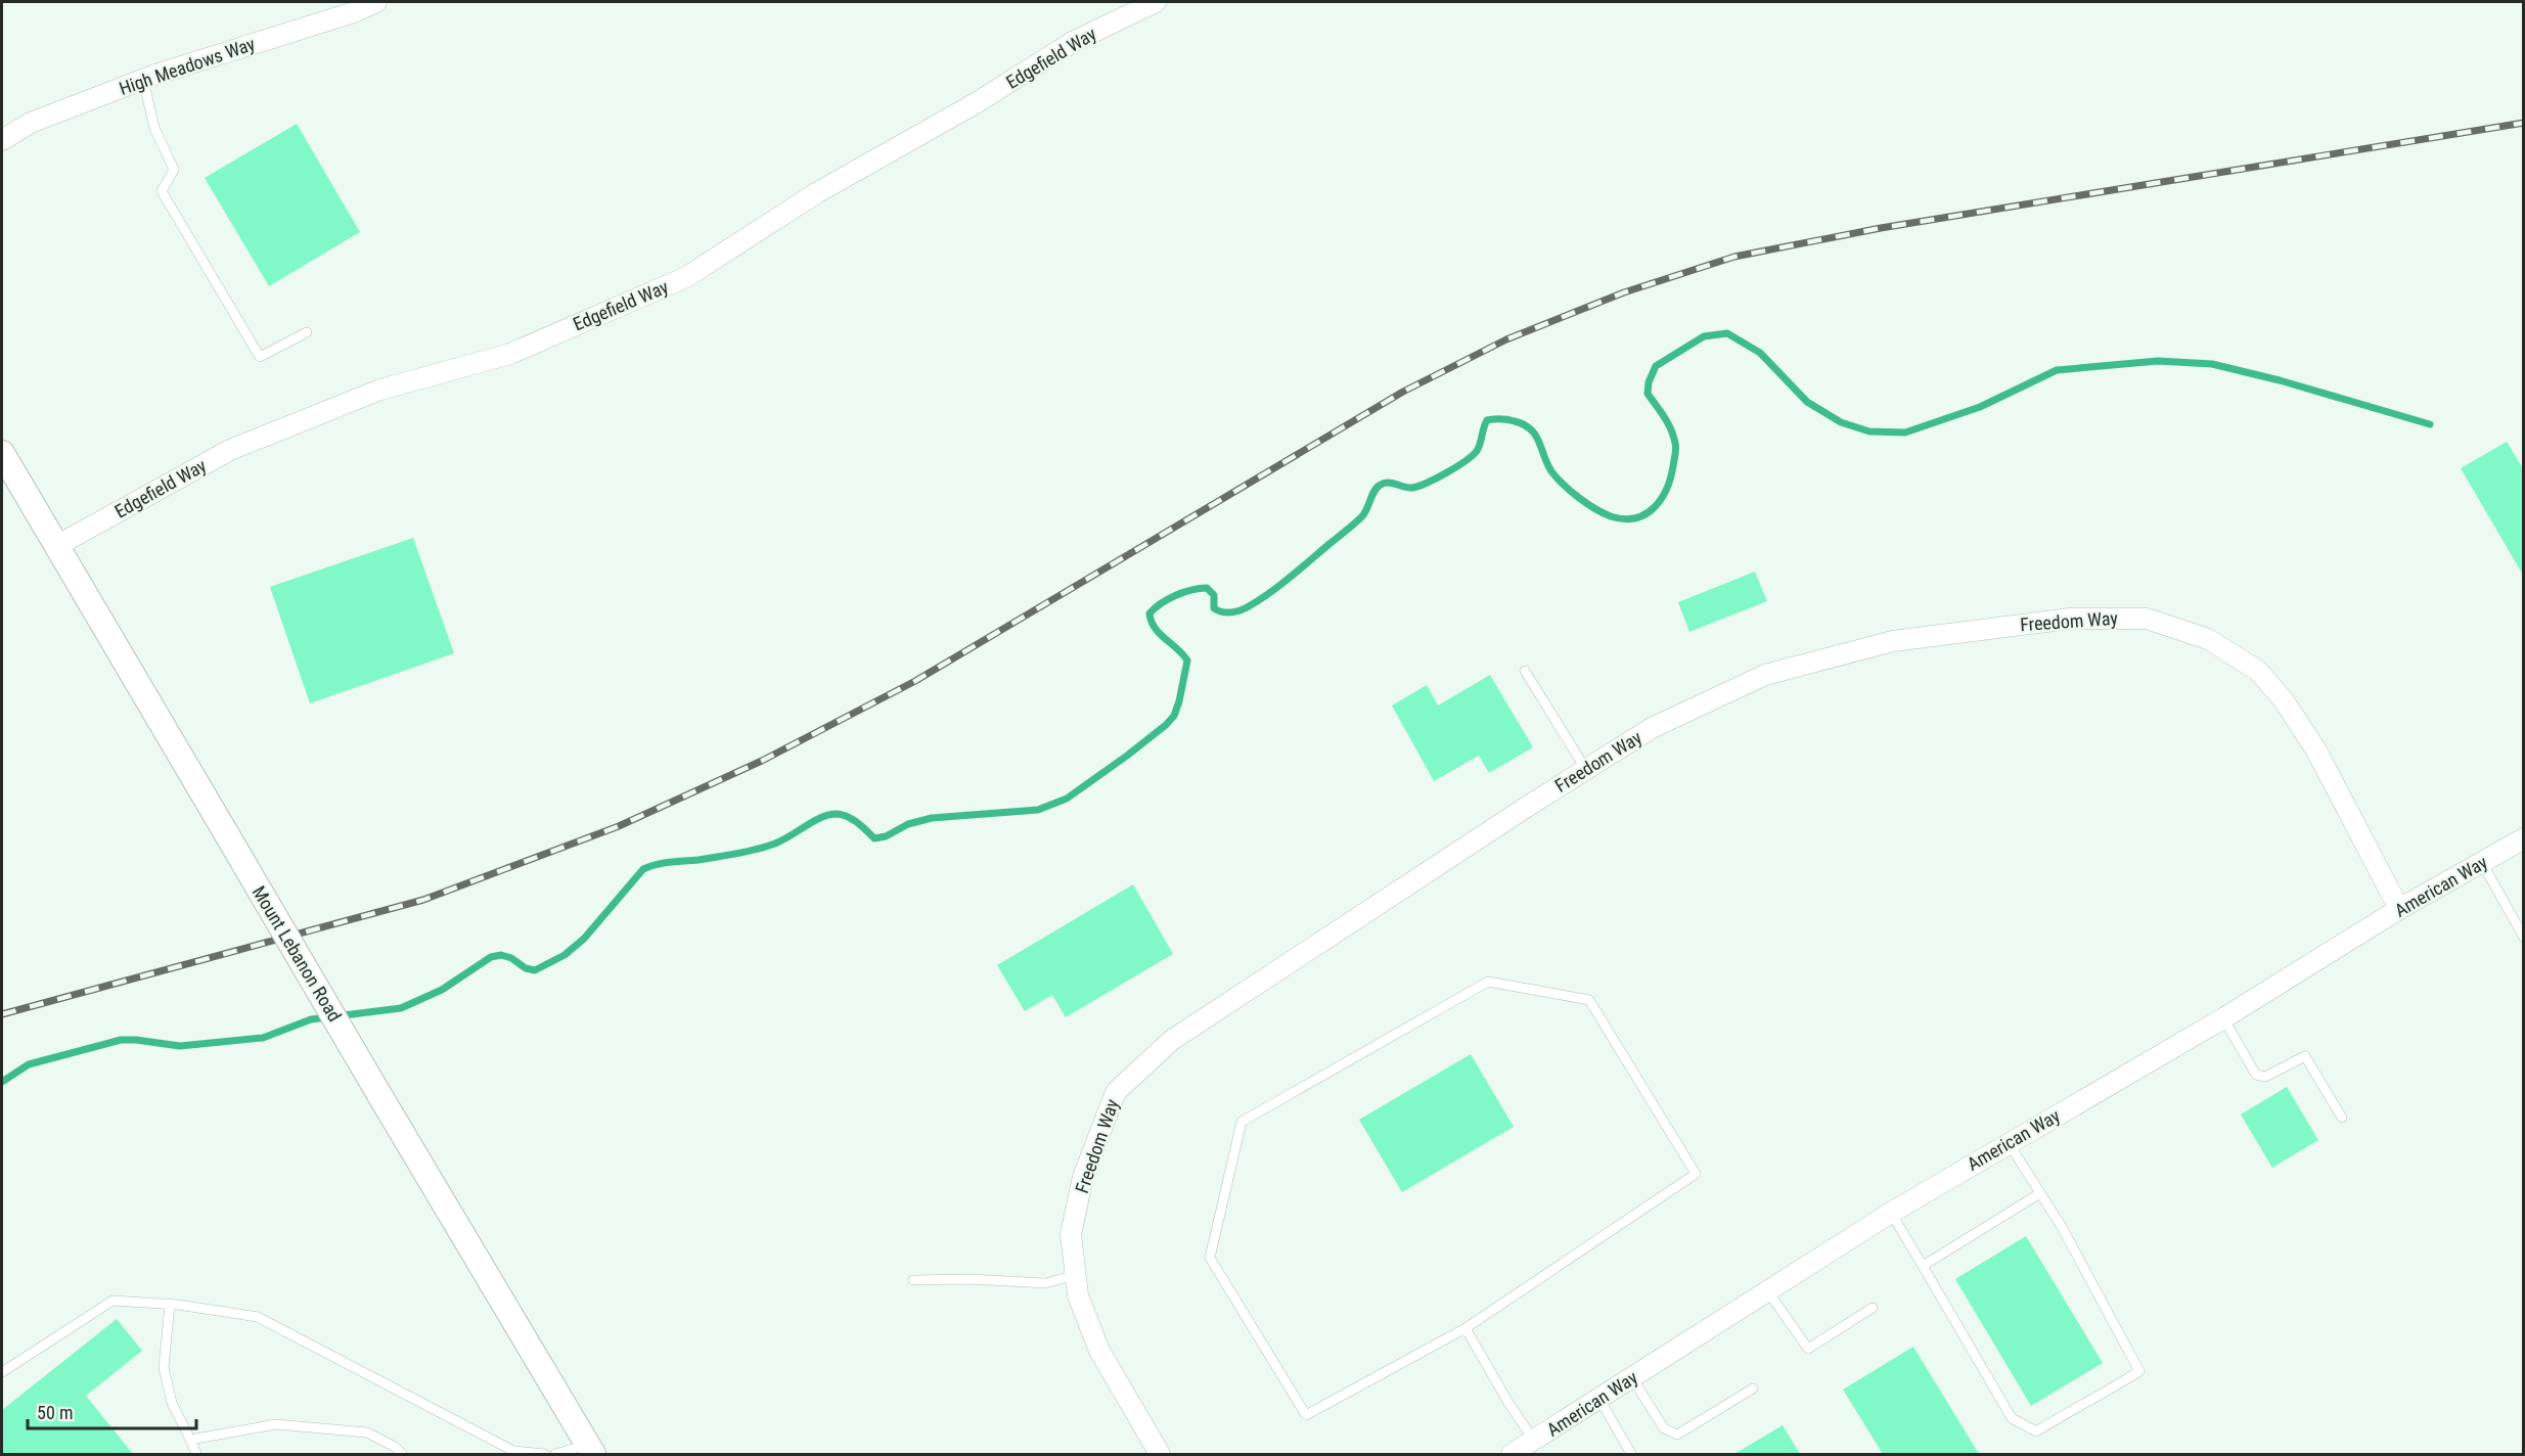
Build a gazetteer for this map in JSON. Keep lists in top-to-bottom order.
{
  "streets": {
    "street": [
      "Edgefield Way",
      "High Meadows Way",
      "Freedom Way",
      "American Way",
      "Mount Lebanon Road"
    ]
  },
  "crossings": [
    ["Edgefield Way", "Mount Lebanon Road"],
    ["Freedom Way", "American Way"]
  ],
  "scale_bar": "50 m"
}
